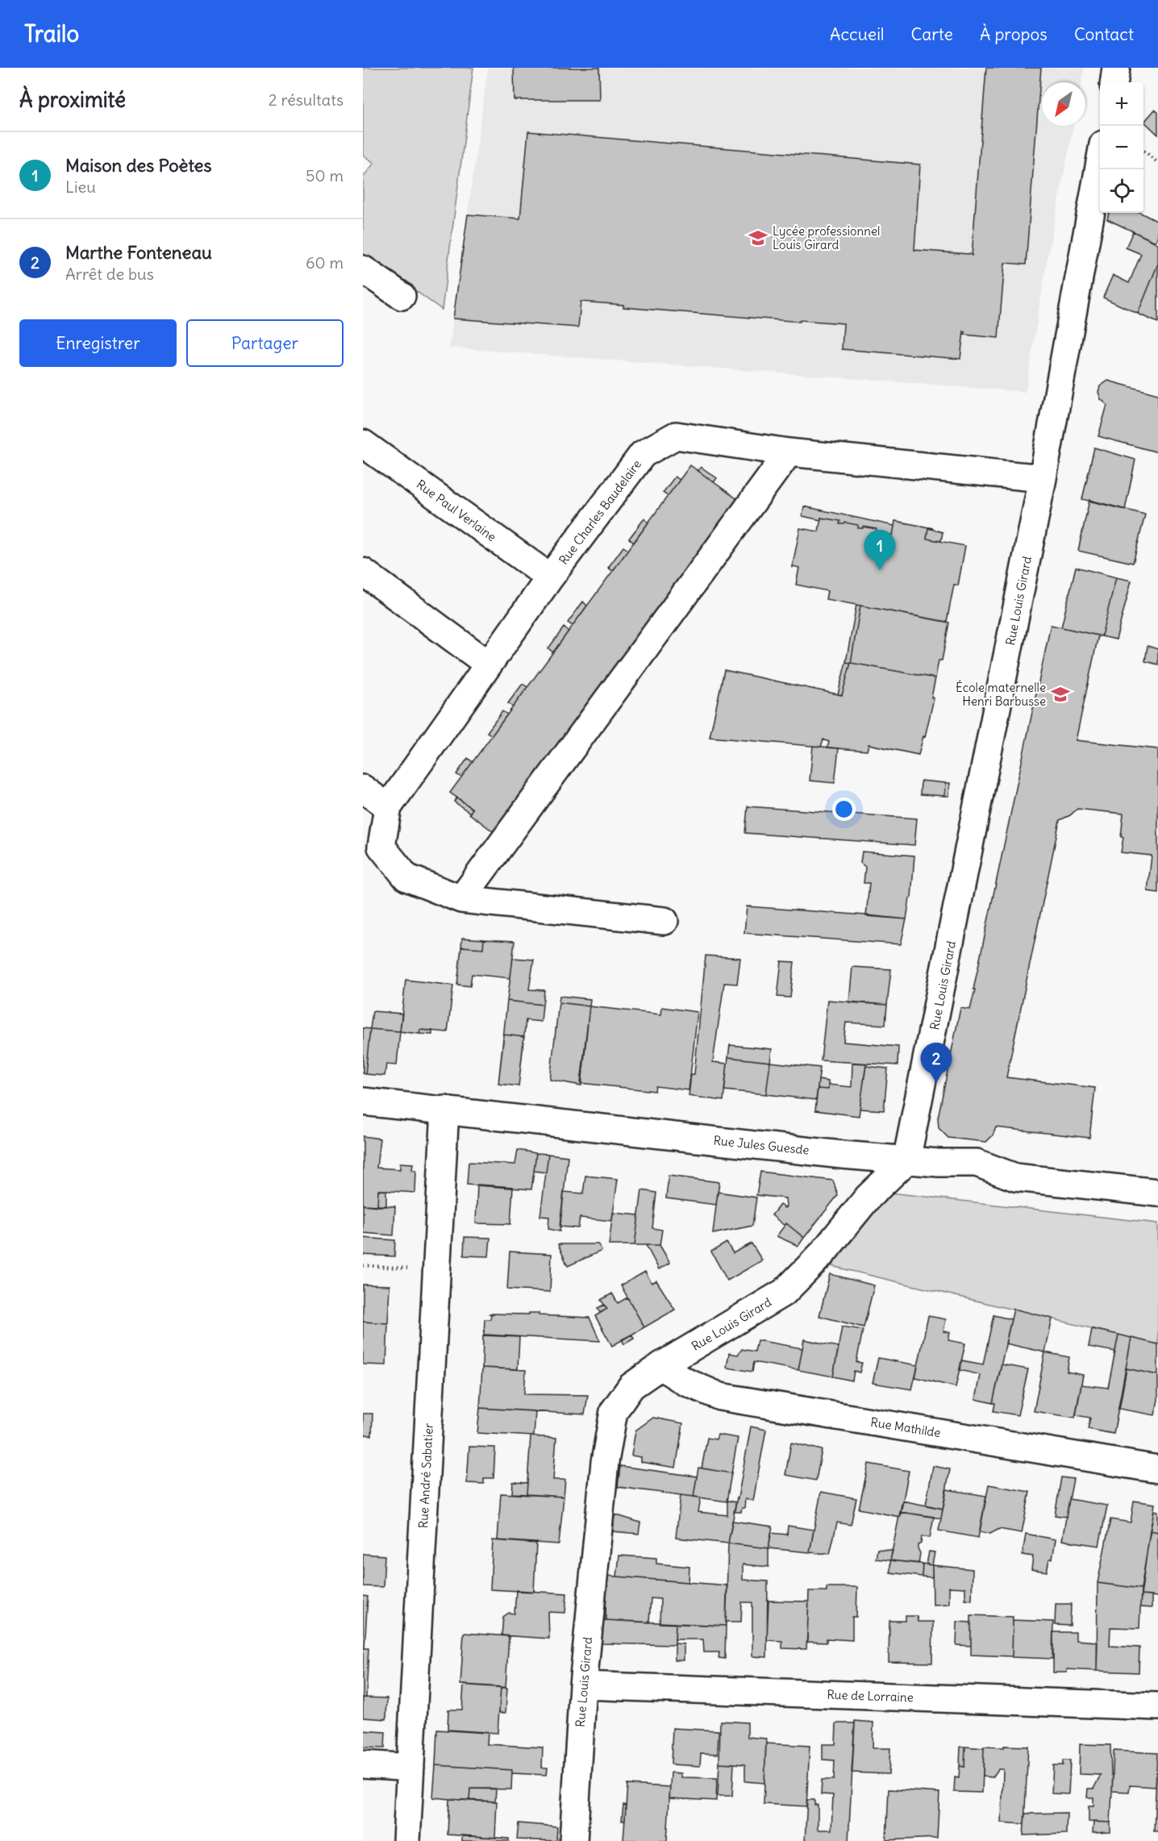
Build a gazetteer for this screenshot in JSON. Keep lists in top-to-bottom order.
{
  "streets": {
    "street": [
      "Rue Paul Verlaine",
      "Rue Charles Baudelaire",
      "Rue Louis Girard",
      "Rue Jules Guesde",
      "Rue Mathilde",
      "Rue André Sabatier",
      "Rue de Lorraine"
    ]
  },
  "crossings": [
    ["Rue Paul Verlaine", "Rue Charles Baudelaire"],
    ["Rue Charles Baudelaire", "Rue Louis Girard"],
    ["Rue Louis Girard", "Rue Jules Guesde"],
    ["Rue Louis Girard", "Rue Mathilde"],
    ["Rue Louis Girard", "Rue de Lorraine"],
    ["Rue Jules Guesde", "Rue André Sabatier"]
  ],
  "places": {
    "school or university": ["Lycée professionnel Louis Girard", "École maternelle Henri Barbusse"]
  },
  "north": "bottom left",
  "page": {
    "header": "Trailo",
    "nav": [
      "Accueil",
      "Carte",
      "À propos",
      "Contact"
    ],
    "heading": ["À proximité", "2 résultats"],
    "map_buttons": ["+", "−"],
    "list": [
      {
        "mark": "1",
        "name": "Maison des Poètes",
        "note": "Lieu",
        "value": "50 m"
      },
      {
        "mark": "2",
        "name": "Marthe Fonteneau",
        "note": "Arrêt de bus",
        "value": "60 m"
      }
    ],
    "buttons": ["Enregistrer", "Partager"],
    "pins": ["1", "2"]
  }
}
